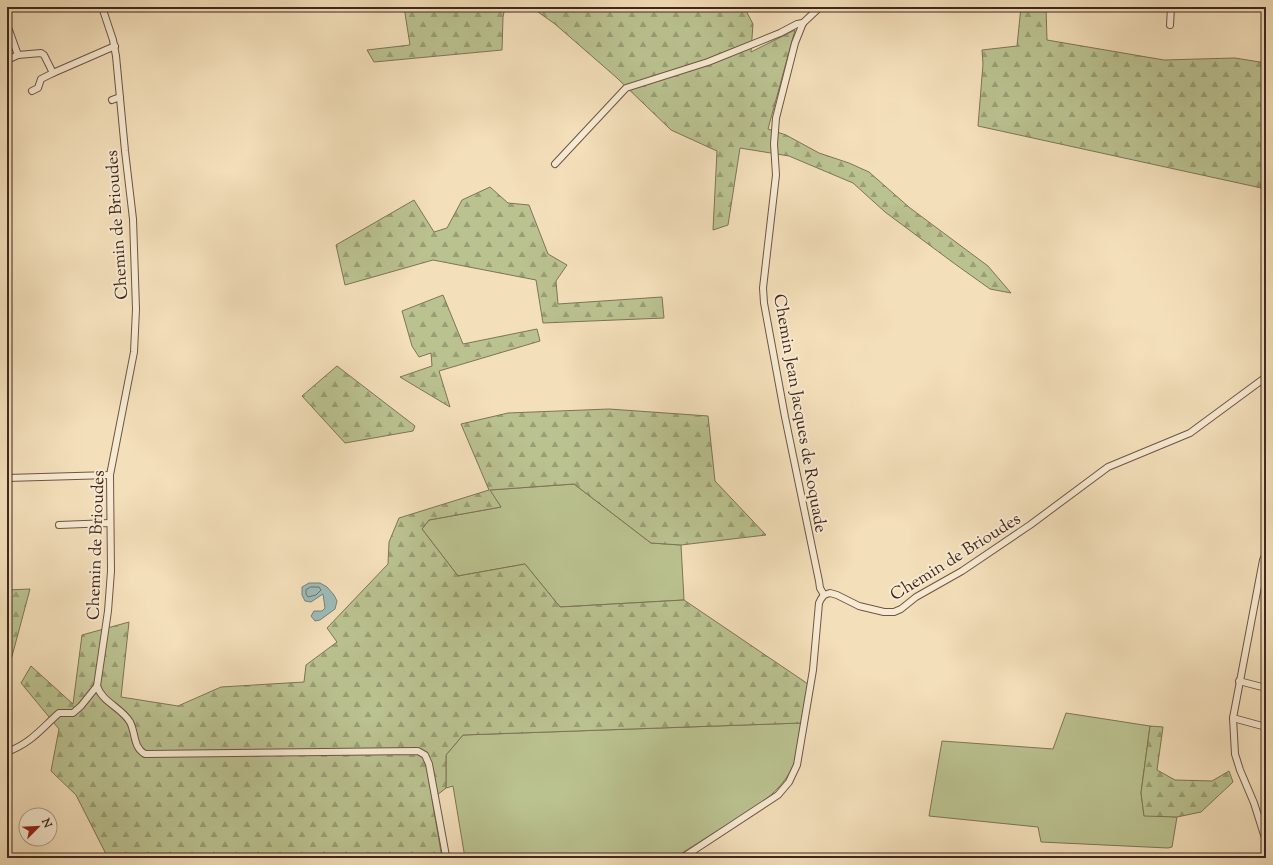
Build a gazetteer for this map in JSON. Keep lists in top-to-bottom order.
{
  "streets": {
    "street": ["Chemin de Brioudes", "Chemin Jean Jacques de Roquade"]
  },
  "crossings": [
    ["Chemin de Brioudes", "Chemin Jean Jacques de Roquade"]
  ],
  "north": "top right"
}
